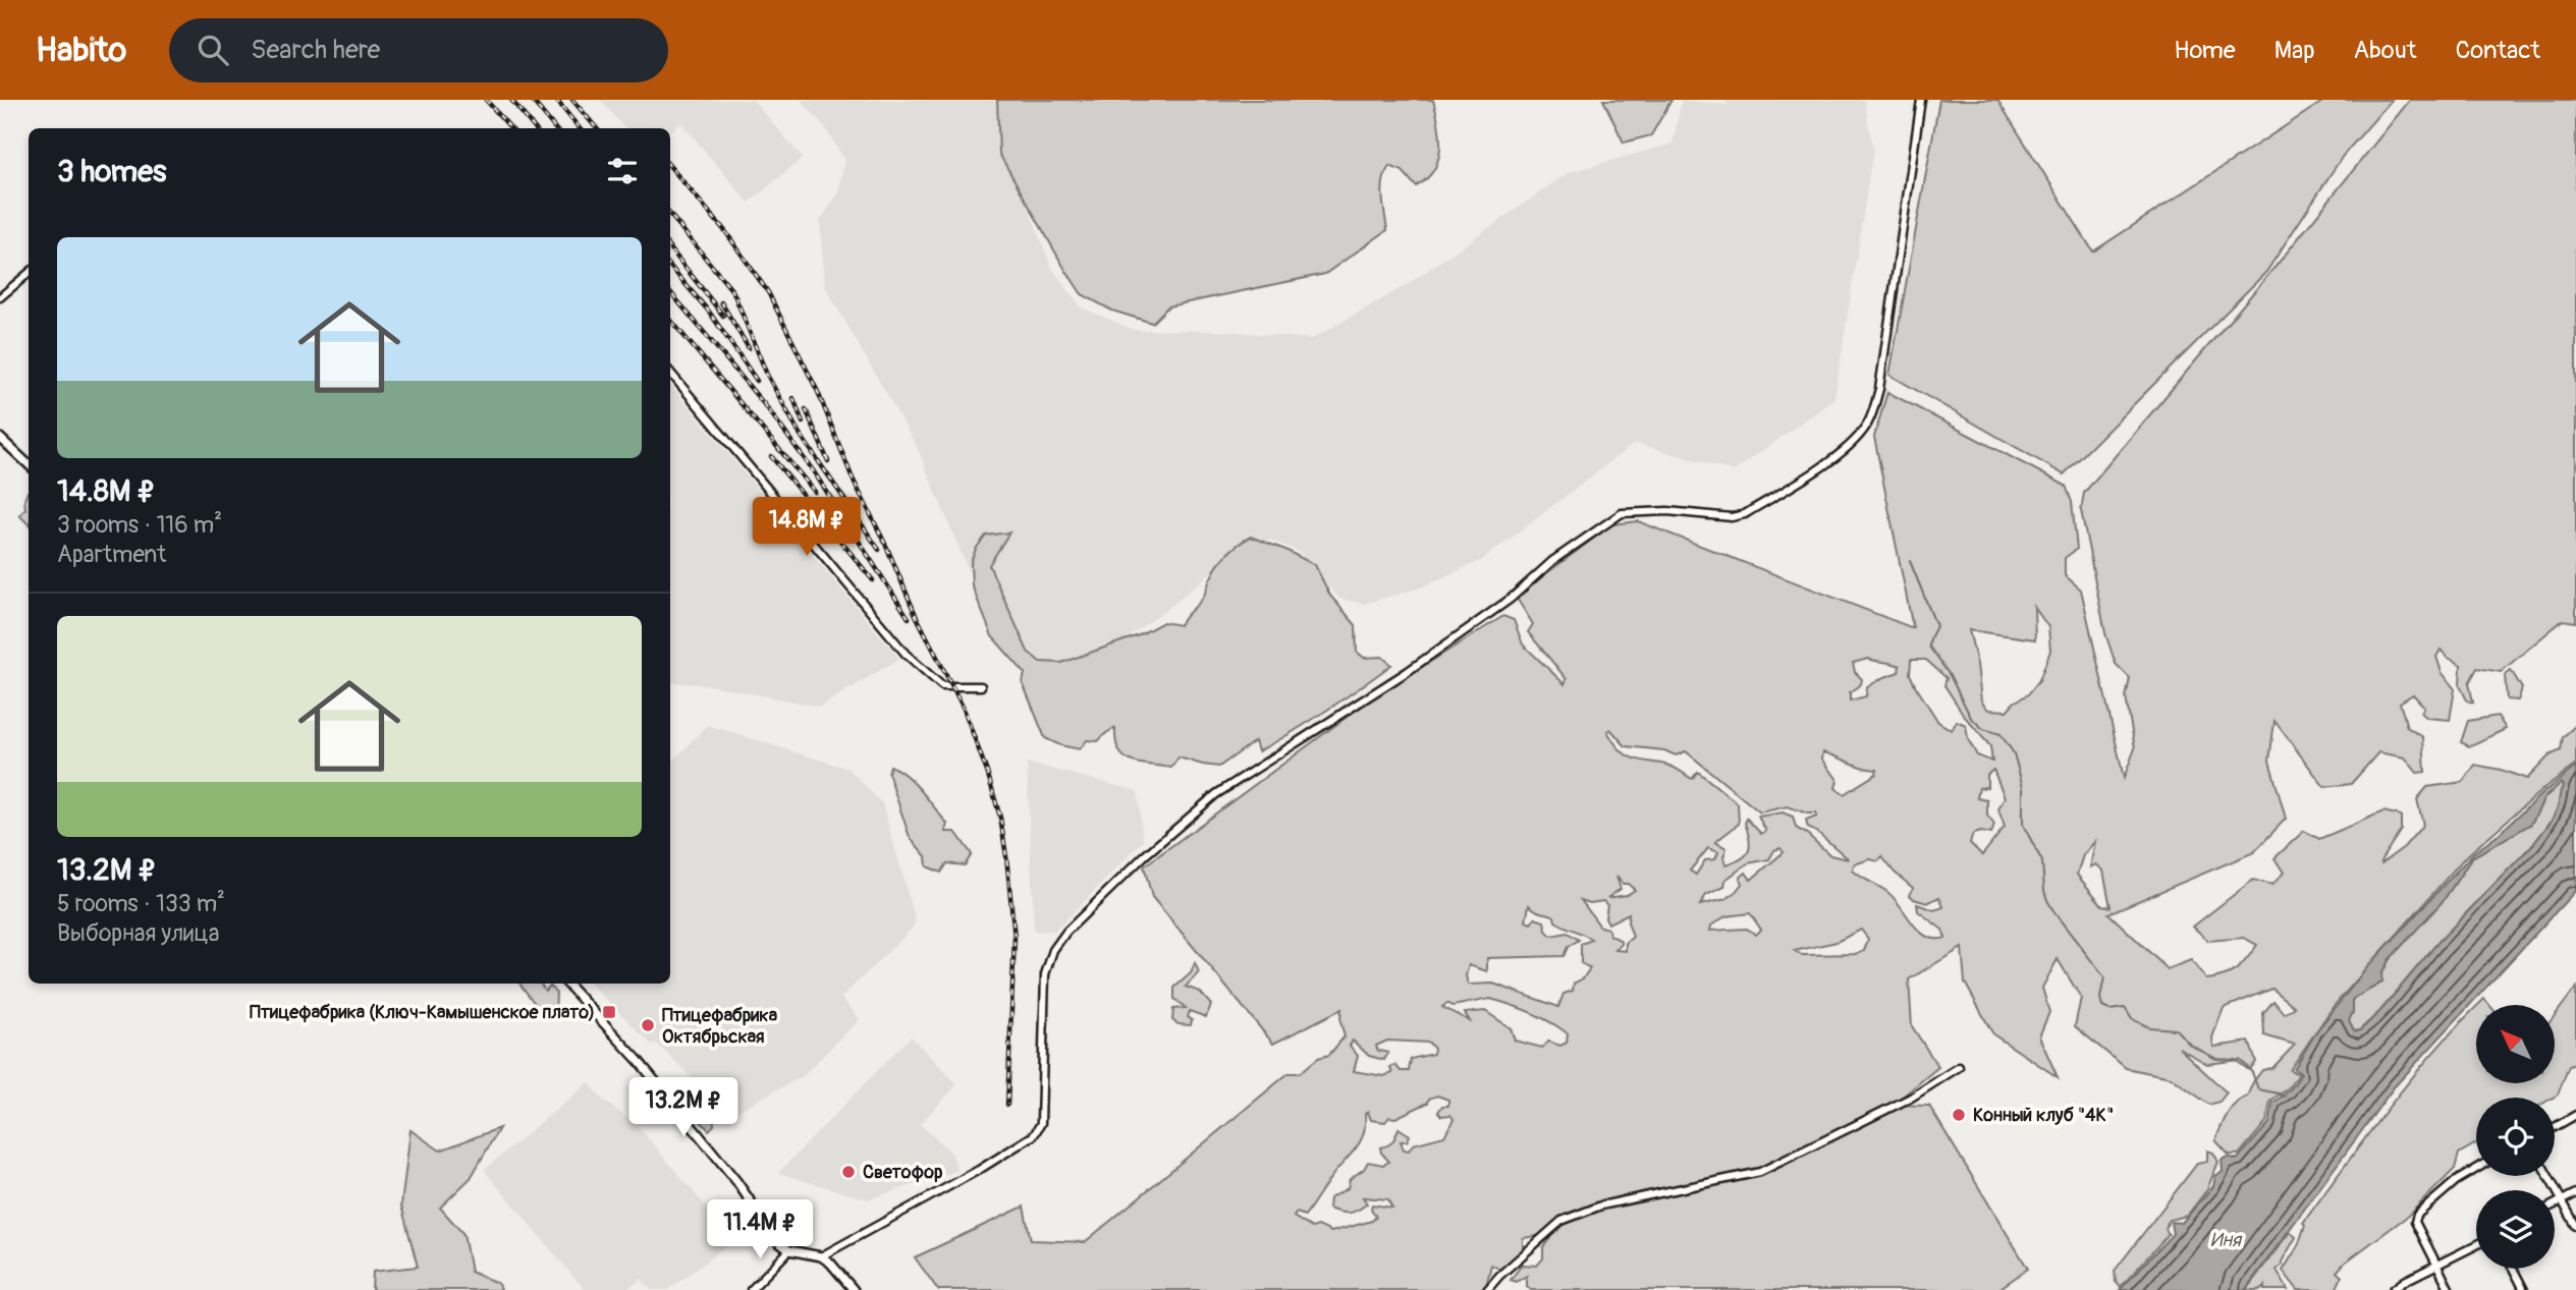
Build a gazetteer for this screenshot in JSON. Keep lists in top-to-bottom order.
{
  "water": ["Иня"],
  "places": {
    "transit": ["Птицефабрика (Ключ-Камышенское плато)"],
    "other": ["Птицефабрика Октябрьская", "Конный клуб \"4К\"", "Светофор"]
  },
  "north": "top left",
  "page": {
    "header": "Habito",
    "search": "Search here",
    "nav": [
      "Home",
      "Map",
      "About",
      "Contact"
    ],
    "heading": "3 homes",
    "list": [
      {
        "name": "14.8M ₽",
        "note": "3 rooms · 116 m² · Apartment"
      },
      {
        "name": "13.2M ₽",
        "note": "5 rooms · 133 m² · Выборная улица"
      }
    ],
    "price": ["14.8M ₽", "13.2M ₽", "11.4M ₽"]
  }
}
